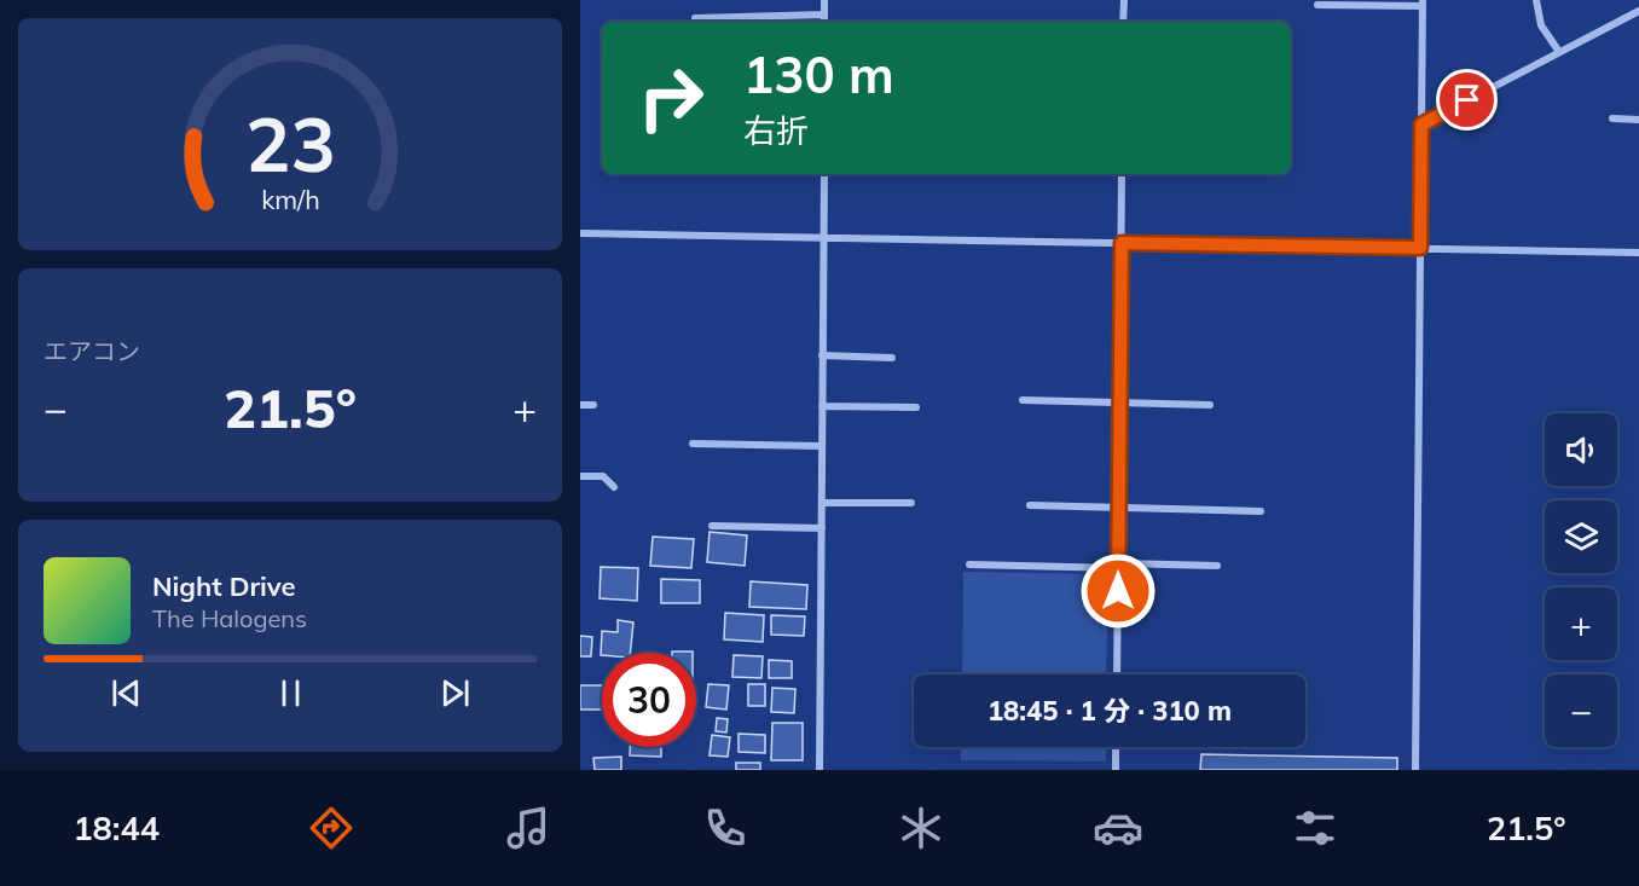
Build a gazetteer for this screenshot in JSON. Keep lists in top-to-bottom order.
{
  "page": {
    "turn": ["130 m", "右折"],
    "tile": "エアコン",
    "heat": ["−", "21.5°", "+"],
    "map_buttons": ["+", "−"],
    "song": ["Night Drive", "The Halogens"],
    "limit": "30",
    "trip": "18:45 · 1 分 · 310 m",
    "tabs": ["18:44", "21.5°"],
    "gauge": ["23", "km/h"]
  }
}
